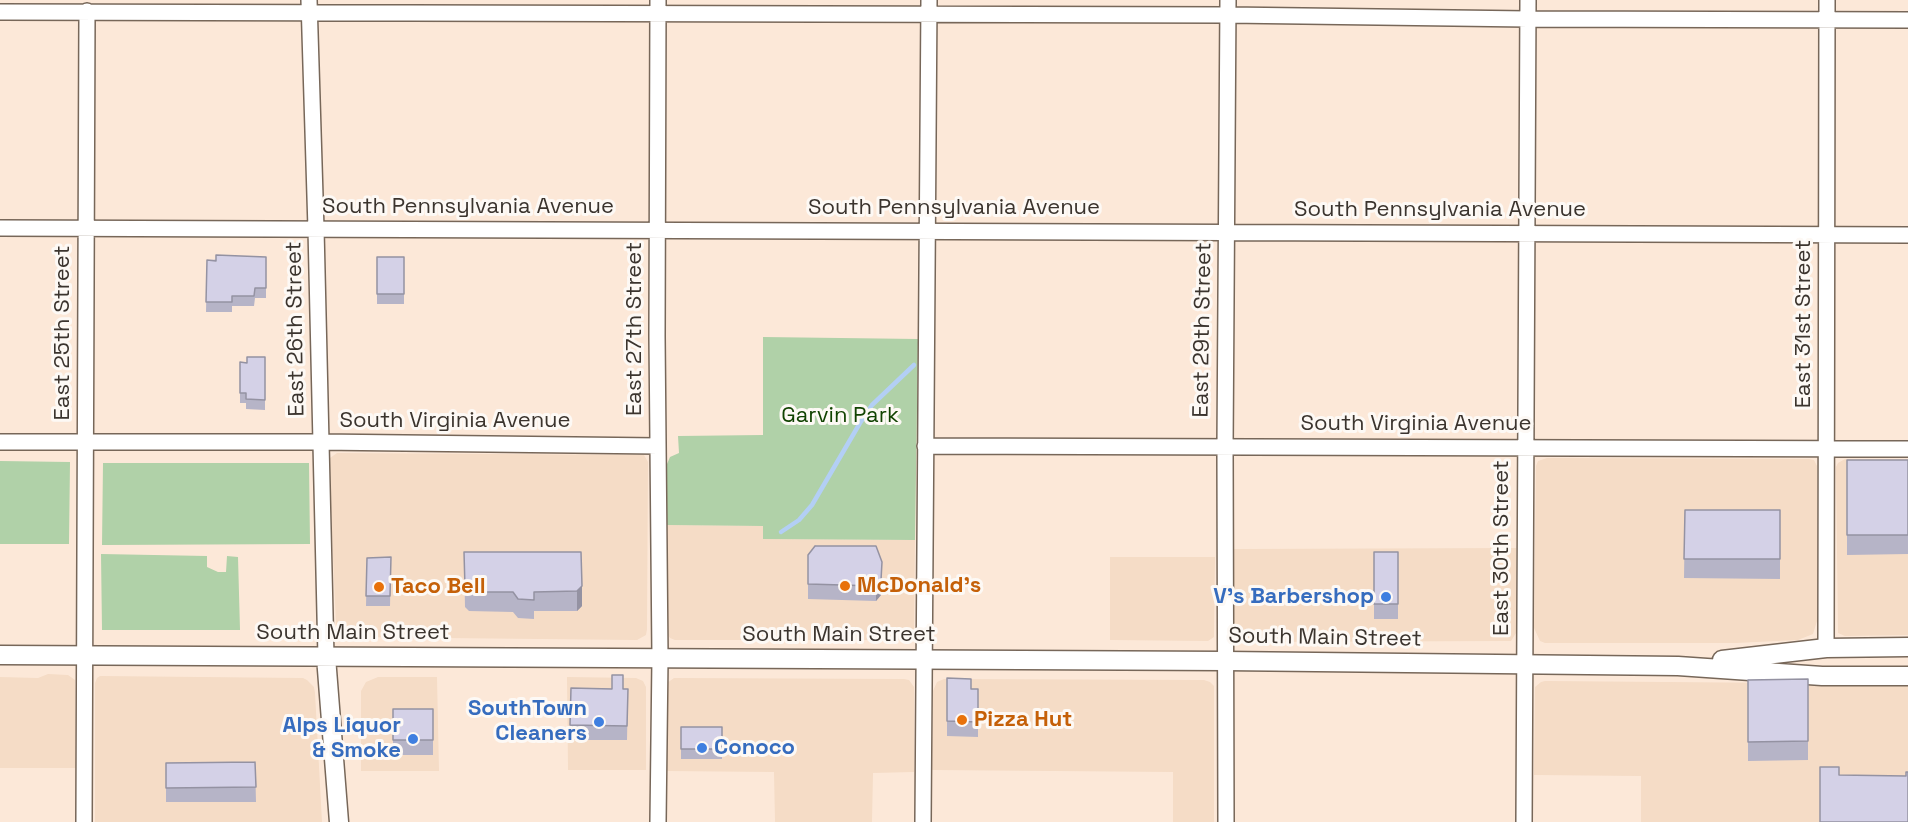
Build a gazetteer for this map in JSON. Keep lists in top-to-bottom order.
{
  "streets": {
    "main road": ["South Main Street"],
    "street": [
      "South Pennsylvania Avenue",
      "East 31st Street",
      "East 26th Street",
      "East 27th Street",
      "East 29th Street",
      "East 25th Street",
      "South Virginia Avenue",
      "East 30th Street"
    ]
  },
  "crossings": [
    ["South Pennsylvania Avenue", "East 31st Street"],
    ["South Pennsylvania Avenue", "East 26th Street"],
    ["South Pennsylvania Avenue", "East 27th Street"],
    ["South Pennsylvania Avenue", "East 29th Street"],
    ["South Pennsylvania Avenue", "East 25th Street"],
    ["South Pennsylvania Avenue", "East 30th Street"],
    ["East 31st Street", "South Virginia Avenue"],
    ["East 31st Street", "South Main Street"],
    ["East 26th Street", "South Virginia Avenue"],
    ["East 26th Street", "South Main Street"],
    ["East 27th Street", "South Virginia Avenue"],
    ["East 27th Street", "South Main Street"],
    ["East 29th Street", "South Virginia Avenue"],
    ["East 29th Street", "South Main Street"],
    ["East 25th Street", "South Virginia Avenue"],
    ["East 25th Street", "South Main Street"],
    ["South Virginia Avenue", "East 30th Street"],
    ["East 30th Street", "South Main Street"]
  ],
  "parks": ["Garvin Park"],
  "places": [
    "McDonald's",
    "Taco Bell",
    "V's Barbershop",
    "Pizza Hut",
    "SouthTown Cleaners",
    "Alps Liquor & Smoke",
    "Conoco"
  ]
}
